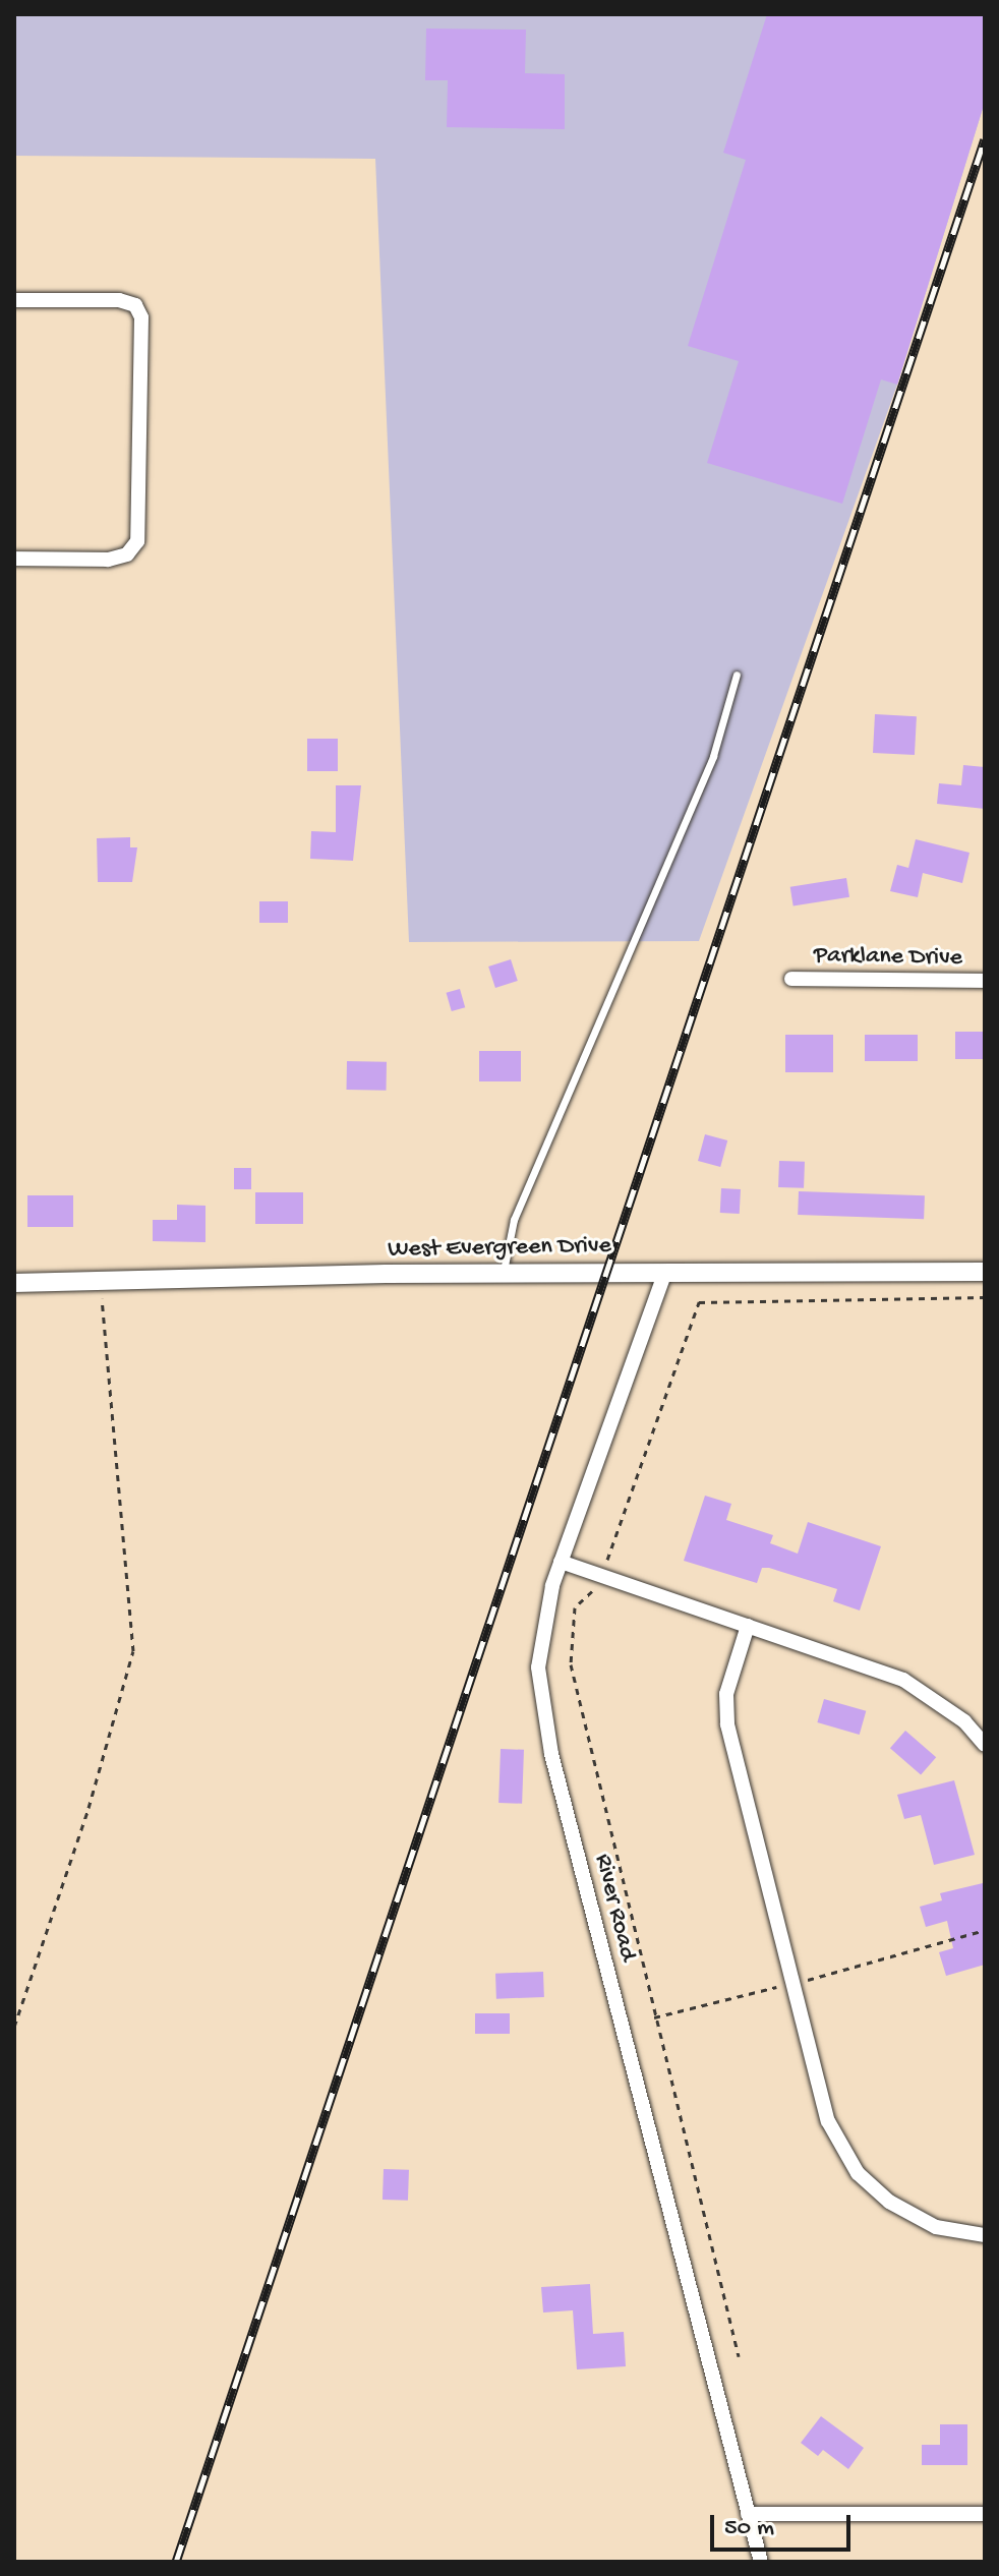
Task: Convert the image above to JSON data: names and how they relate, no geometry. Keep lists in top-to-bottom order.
{
  "streets": {
    "street": ["Parklane Drive", "West Evergreen Drive", "River Road"]
  },
  "crossings": [
    ["West Evergreen Drive", "River Road"]
  ],
  "scale_bar": "50 m"
}
